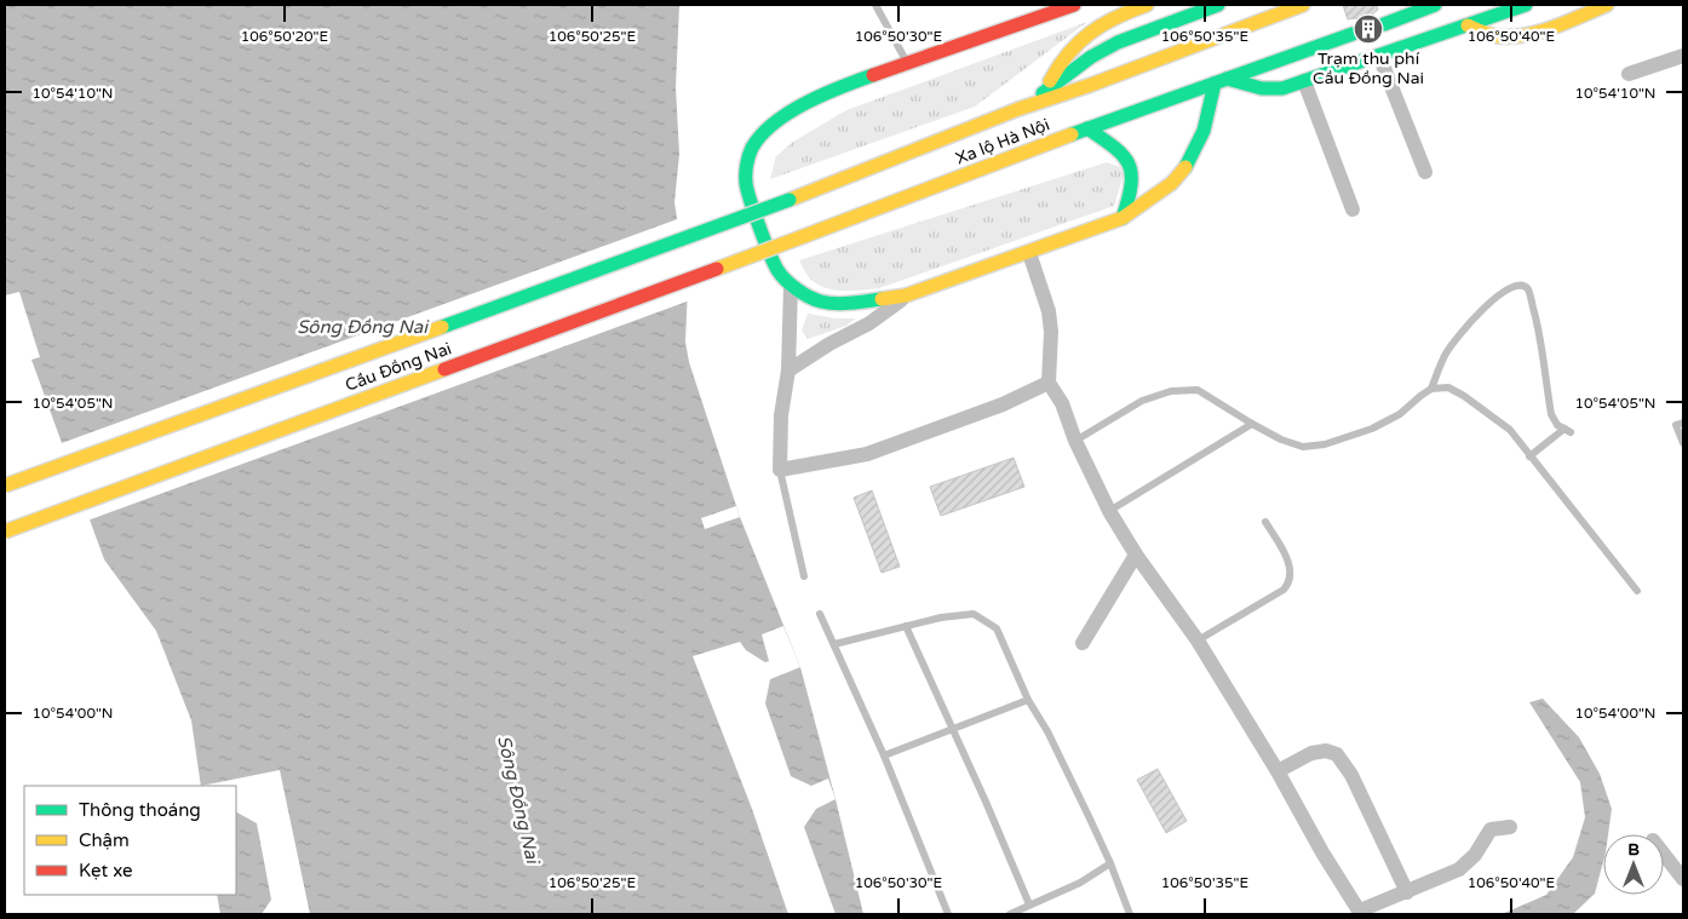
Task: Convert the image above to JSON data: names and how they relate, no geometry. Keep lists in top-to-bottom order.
{
  "streets": {
    "highway": ["Xa lộ Hà Nội", "Cầu Đồng Nai"]
  },
  "crossings": [
    ["Xa lộ Hà Nội", "Cầu Đồng Nai"]
  ],
  "water": ["Sông Đồng Nai"],
  "places": {
    "building": ["Trạm thu phí Cầu Đồng Nai"]
  },
  "legend": ["Thông thoáng", "Chậm", "Kẹt xe"],
  "north": "top",
  "coordinates": [
    "106°50'20\"E",
    "106°50'25\"E",
    "106°50'30\"E",
    "106°50'35\"E",
    "106°50'40\"E",
    "10°54'10\"N",
    "10°54'05\"N",
    "10°54'00\"N"
  ]
}
